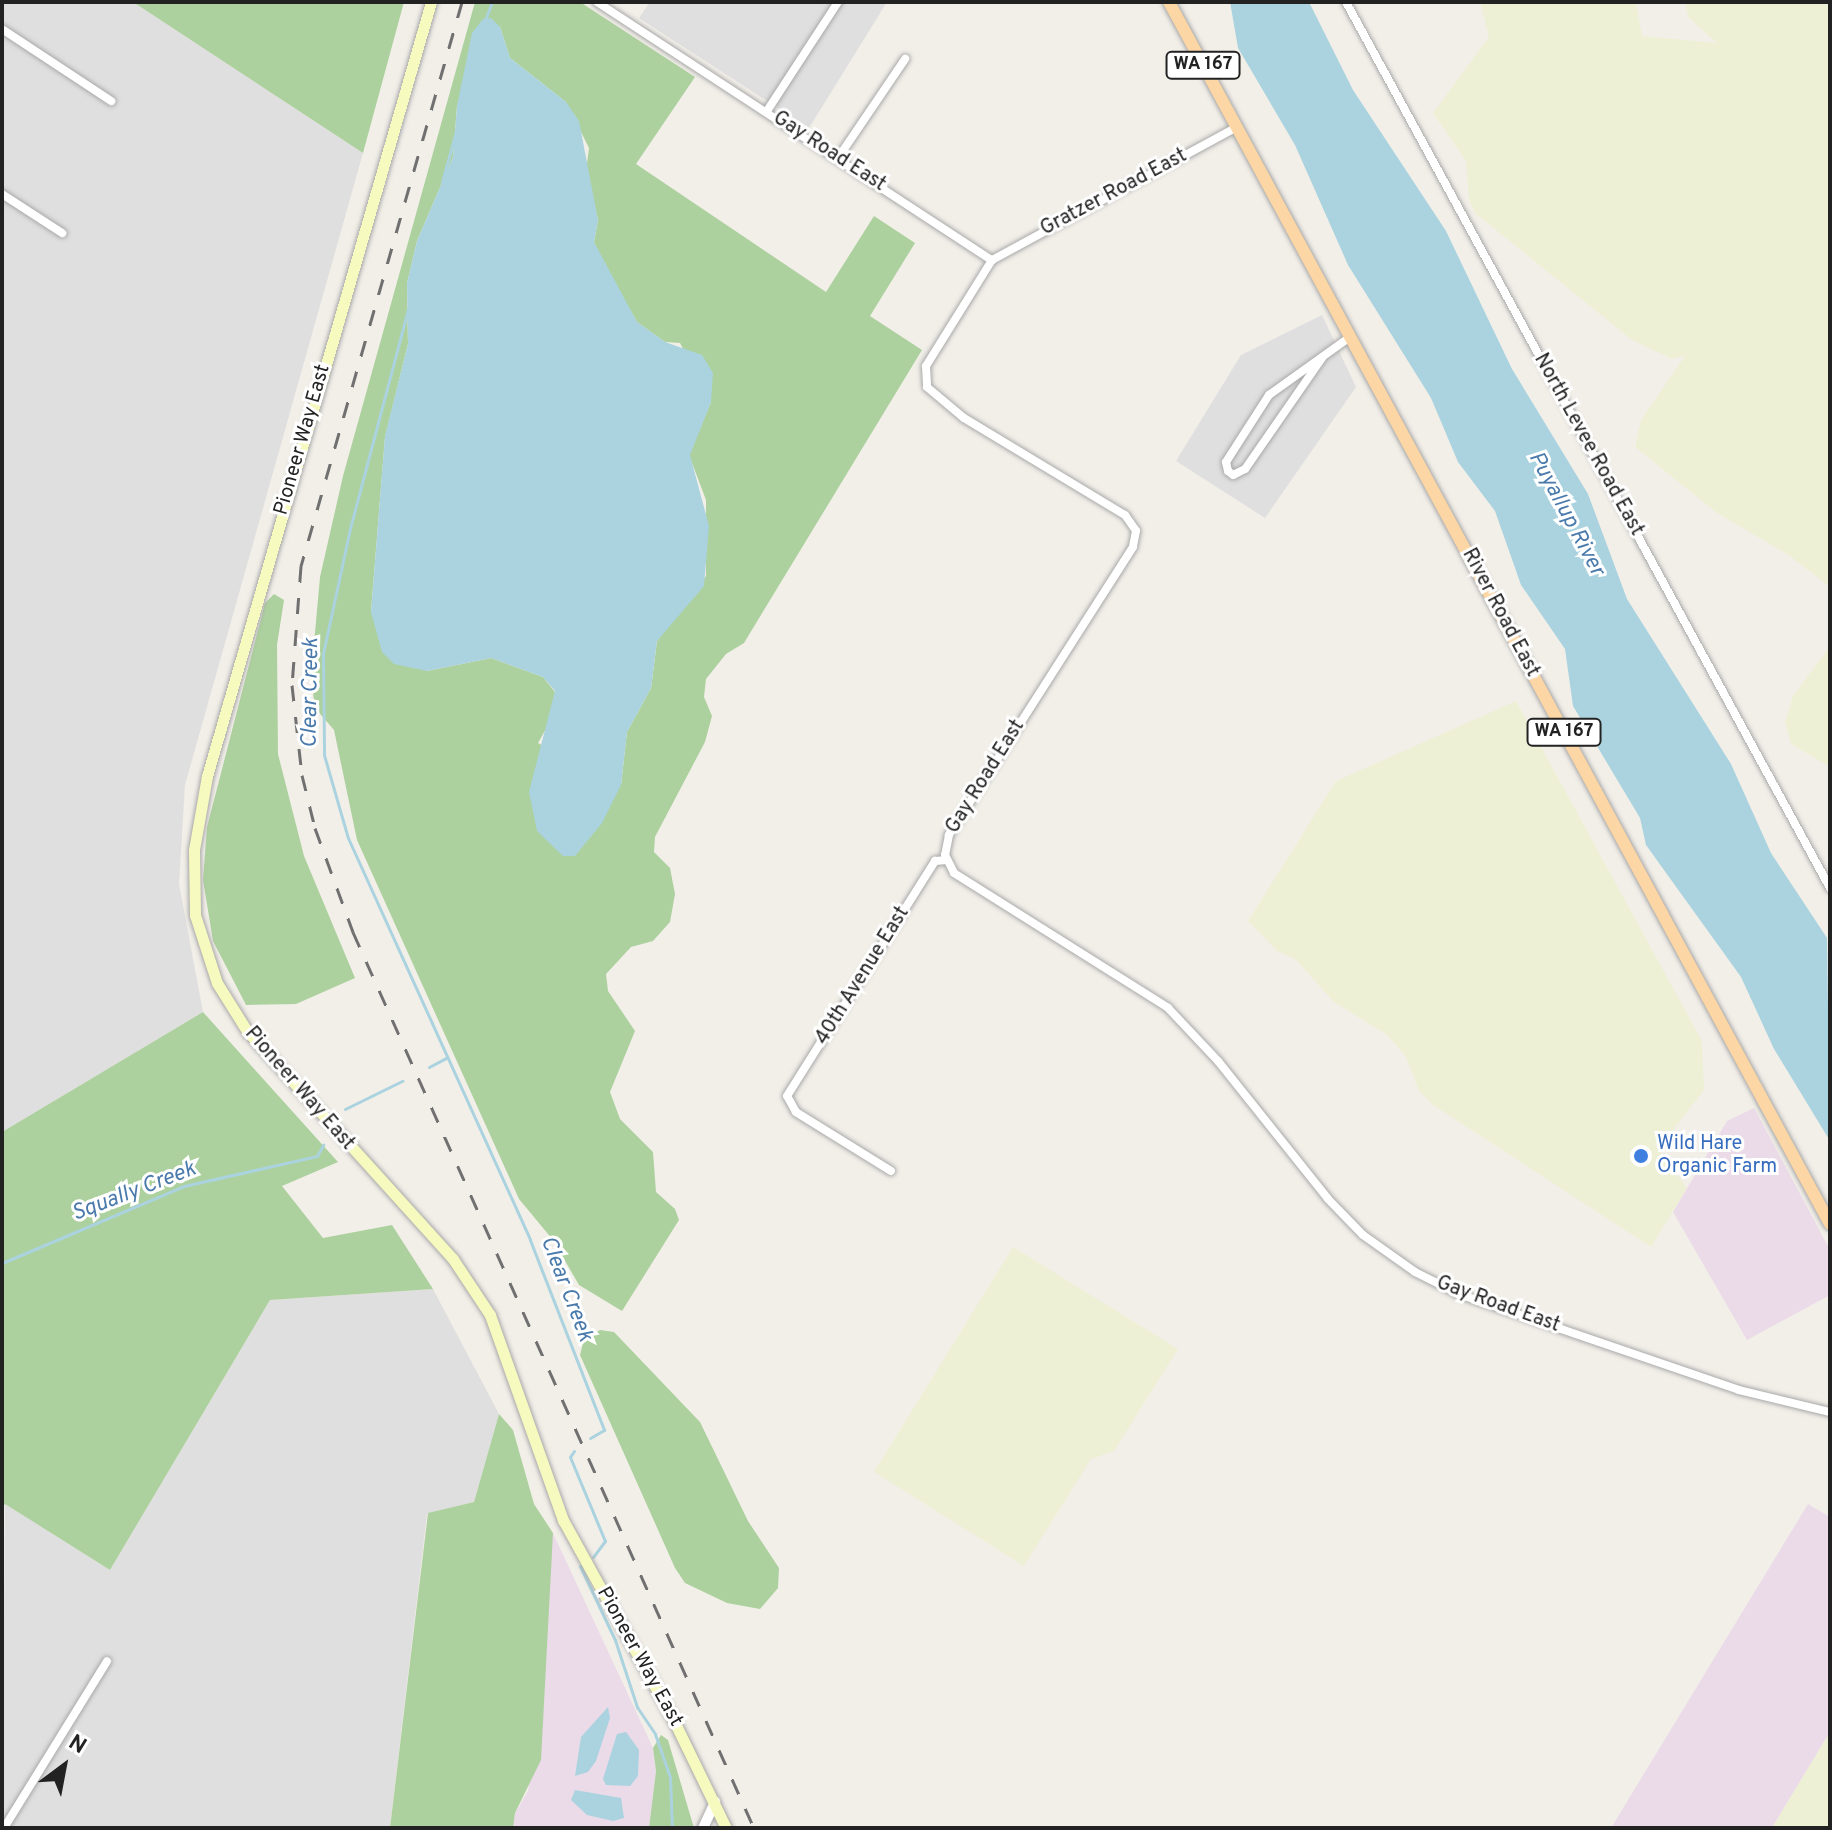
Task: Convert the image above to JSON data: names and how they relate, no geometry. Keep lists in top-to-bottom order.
{
  "streets": {
    "main road": ["WA 167", "Pioneer Way East", "River Road East"],
    "street": [
      "Gay Road East",
      "Gratzer Road East",
      "North Levee Road East",
      "40th Avenue East"
    ]
  },
  "crossings": [
    ["Gay Road East", "Gratzer Road East"],
    ["Gay Road East", "40th Avenue East"],
    ["Gratzer Road East", "River Road East"]
  ],
  "water": ["Puyallup River", "Clear Creek", "Squally Creek"],
  "places": ["Wild Hare Organic Farm"],
  "north": "top right"
}
